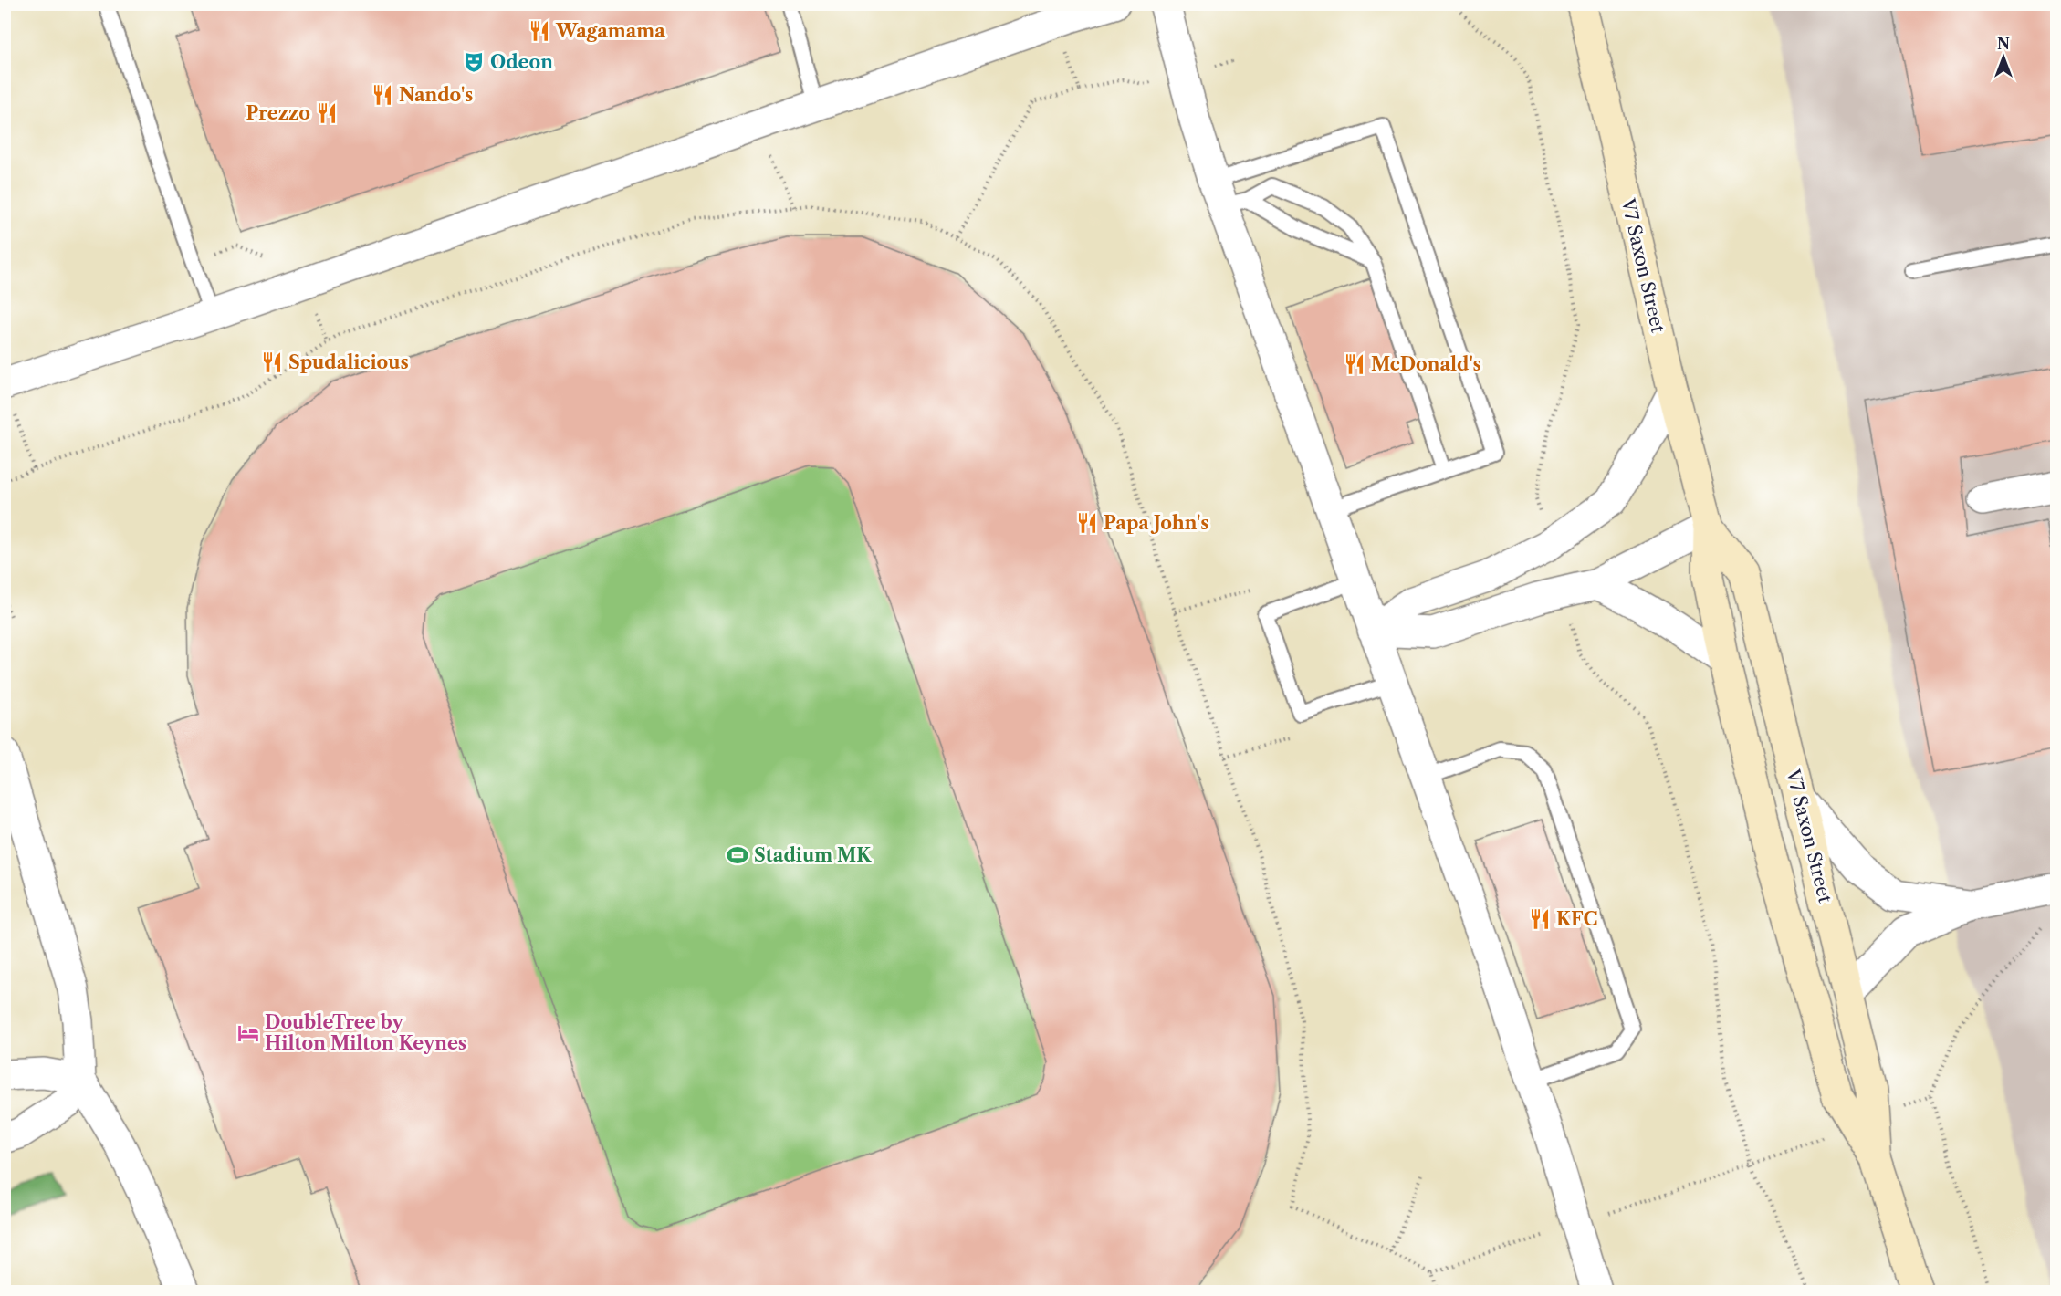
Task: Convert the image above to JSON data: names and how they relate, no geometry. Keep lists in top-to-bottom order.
{
  "streets": {
    "main road": ["V7 Saxon Street"]
  },
  "places": {
    "restaurant": [
      "Wagamama",
      "Nando's",
      "Prezzo",
      "Spudalicious",
      "McDonald's",
      "Papa John's",
      "KFC"
    ],
    "theatre": ["Odeon"],
    "sports": ["Stadium MK"],
    "hotel": ["DoubleTree by Hilton Milton Keynes"]
  },
  "north": "top"
}
